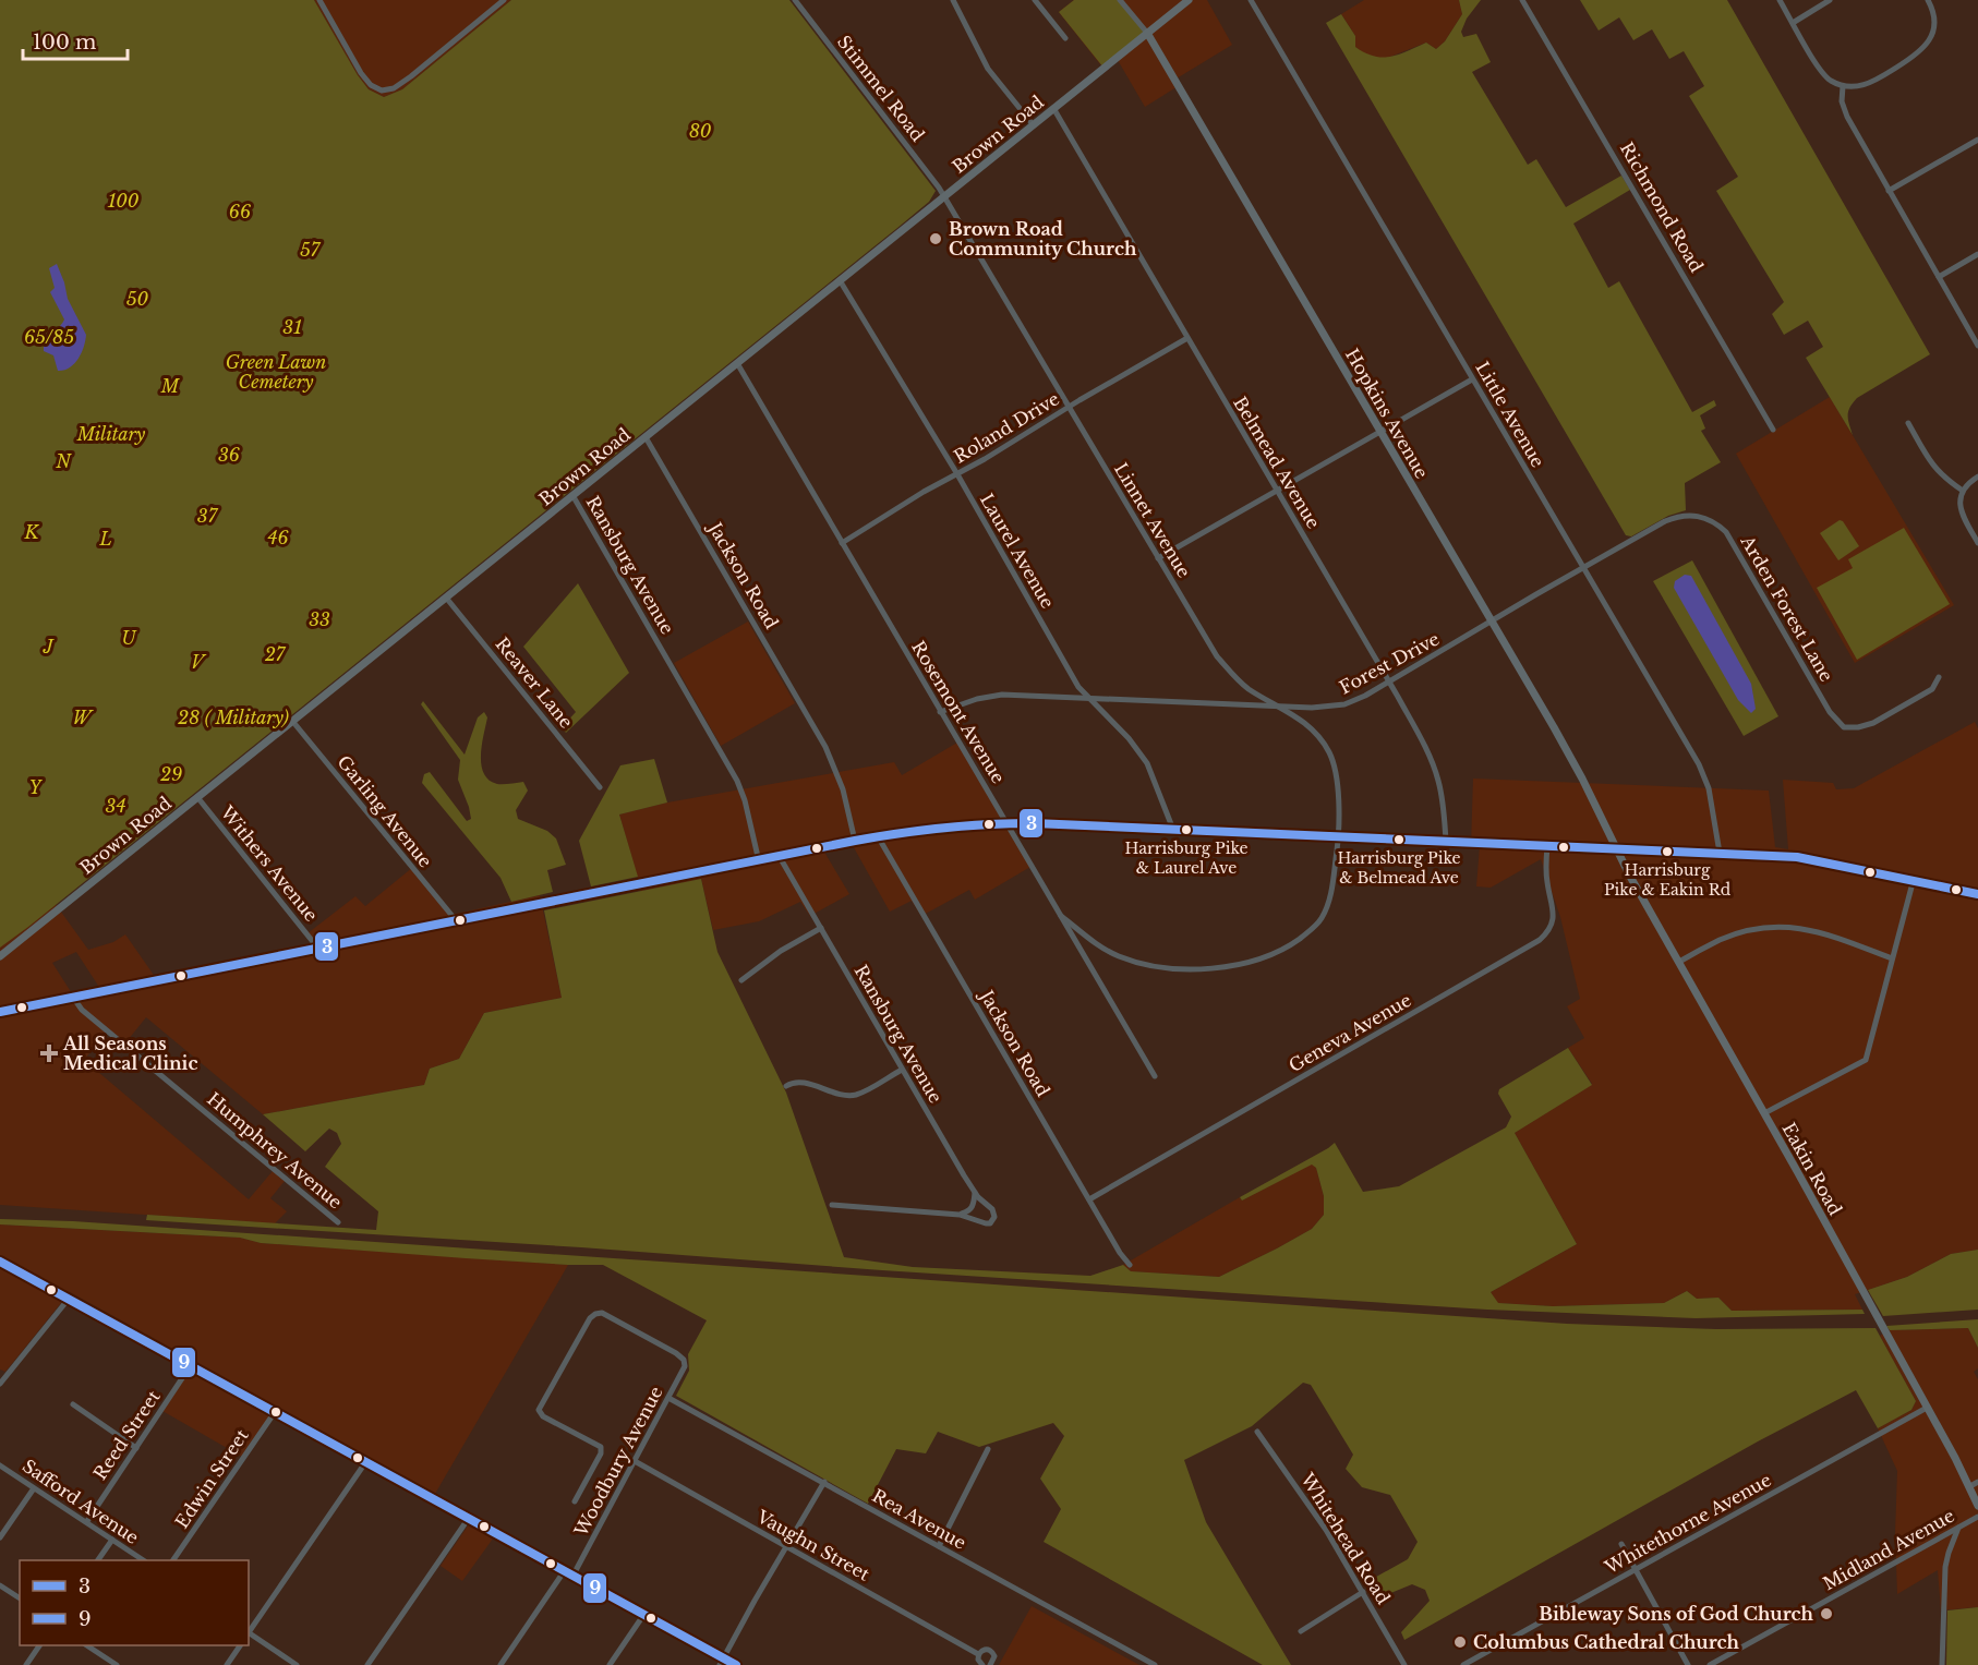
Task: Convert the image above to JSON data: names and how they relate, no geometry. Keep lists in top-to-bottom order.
{
  "streets": {
    "street": [
      "Stimmel Road",
      "Brown Road",
      "Richmond Road",
      "Hopkins Avenue",
      "Little Avenue",
      "Roland Drive",
      "Belmead Avenue",
      "Linnet Avenue",
      "Laurel Avenue",
      "Ransburg Avenue",
      "Jackson Road",
      "Arden Forest Lane",
      "Forest Drive",
      "Reaver Lane",
      "Rosemont Avenue",
      "Garling Avenue",
      "Withers Avenue",
      "Geneva Avenue",
      "Humphrey Avenue",
      "Eakin Road",
      "Reed Street",
      "Woodbury Avenue",
      "Edwin Street",
      "Safford Avenue",
      "Rea Avenue",
      "Whitethorne Avenue",
      "Whitehead Road",
      "Vaughn Street",
      "Midland Avenue"
    ]
  },
  "crossings": [
    ["Stimmel Road", "Brown Road"],
    ["Stimmel Road", "Linnet Avenue"],
    ["Brown Road", "Hopkins Avenue"],
    ["Brown Road", "Belmead Avenue"],
    ["Brown Road", "Linnet Avenue"],
    ["Brown Road", "Laurel Avenue"],
    ["Brown Road", "Ransburg Avenue"],
    ["Brown Road", "Jackson Road"],
    ["Brown Road", "Reaver Lane"],
    ["Brown Road", "Rosemont Avenue"],
    ["Brown Road", "Garling Avenue"],
    ["Brown Road", "Withers Avenue"],
    ["Hopkins Avenue", "Forest Drive"],
    ["Hopkins Avenue", "Eakin Road"],
    ["Little Avenue", "Forest Drive"],
    ["Roland Drive", "Belmead Avenue"],
    ["Roland Drive", "Linnet Avenue"],
    ["Roland Drive", "Laurel Avenue"],
    ["Roland Drive", "Rosemont Avenue"],
    ["Belmead Avenue", "Forest Drive"],
    ["Linnet Avenue", "Forest Drive"],
    ["Linnet Avenue", "Rosemont Avenue"],
    ["Laurel Avenue", "Forest Drive"],
    ["Jackson Road", "Geneva Avenue"],
    ["Arden Forest Lane", "Forest Drive"],
    ["Forest Drive", "Rosemont Avenue"],
    ["Eakin Road", "Whitethorne Avenue"],
    ["Reed Street", "Safford Avenue"],
    ["Woodbury Avenue", "Rea Avenue"],
    ["Woodbury Avenue", "Vaughn Street"]
  ],
  "parks": [
    "80",
    "100",
    "66",
    "57",
    "50",
    "31",
    "65/85",
    "Green Lawn Cemetery",
    "M",
    "Military",
    "36",
    "N",
    "37",
    "K",
    "46",
    "L",
    "33",
    "U",
    "J",
    "27",
    "V",
    "W",
    "28 ( Military)",
    "29",
    "Y",
    "34"
  ],
  "places": {
    "other": [
      "Brown Road Community Church",
      "Harrisburg Pike & Laurel Ave",
      "Harrisburg Pike & Belmead Ave",
      "Harrisburg Pike & Eakin Rd",
      "Bibleway Sons of God Church",
      "Columbus Cathedral Church"
    ],
    "health": ["All Seasons Medical Clinic"]
  },
  "lines": ["transit line 3", "transit line 9"],
  "legend": ["3", "9"],
  "scale_bar": "100 m"
}
